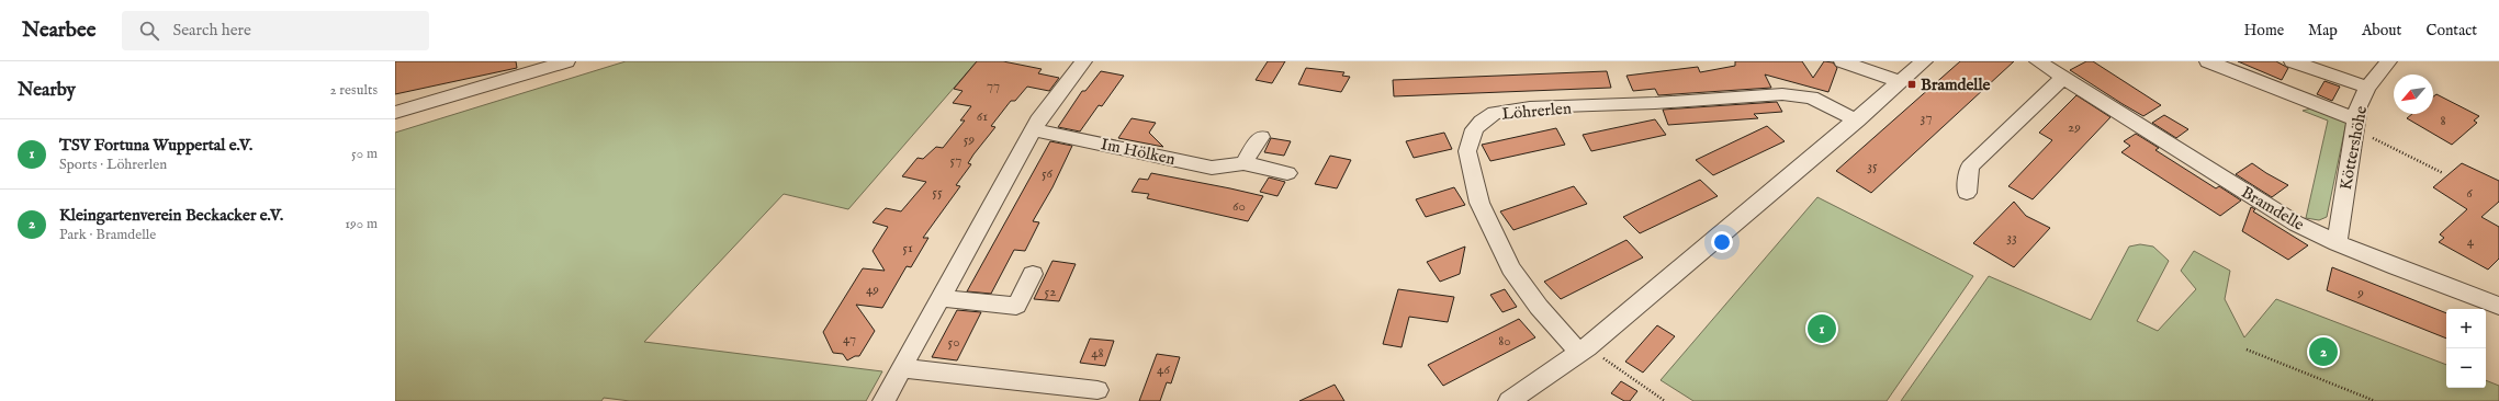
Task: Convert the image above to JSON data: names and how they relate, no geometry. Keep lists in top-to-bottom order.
{
  "streets": {
    "street": [
      "Löhrerlen",
      "Köttershöhe",
      "Im Hölken",
      "Bramdelle"
    ]
  },
  "crossings": [
    ["Köttershöhe", "Bramdelle"]
  ],
  "places": {
    "transit": ["Bramdelle"]
  },
  "house_numbers": [
    "77",
    "61",
    "37",
    "8",
    "29",
    "59",
    "57",
    "35",
    "56",
    "55",
    "6",
    "60",
    "33",
    "4",
    "51",
    "49",
    "52",
    "9",
    "47",
    "80",
    "50",
    "48",
    "46"
  ],
  "north": "bottom left",
  "page": {
    "header": "Nearbee",
    "search": "Search here",
    "nav": [
      "Home",
      "Map",
      "About",
      "Contact"
    ],
    "heading": ["Nearby", "2 results"],
    "list": [
      {
        "mark": "1",
        "name": "TSV Fortuna Wuppertal e.V.",
        "note": "Sports · Löhrerlen",
        "value": "50 m"
      },
      {
        "mark": "2",
        "name": "Kleingartenverein Beckacker e.V.",
        "note": "Park · Bramdelle",
        "value": "190 m"
      }
    ],
    "map_buttons": ["+", "−"],
    "pins": ["1", "2"]
  }
}
